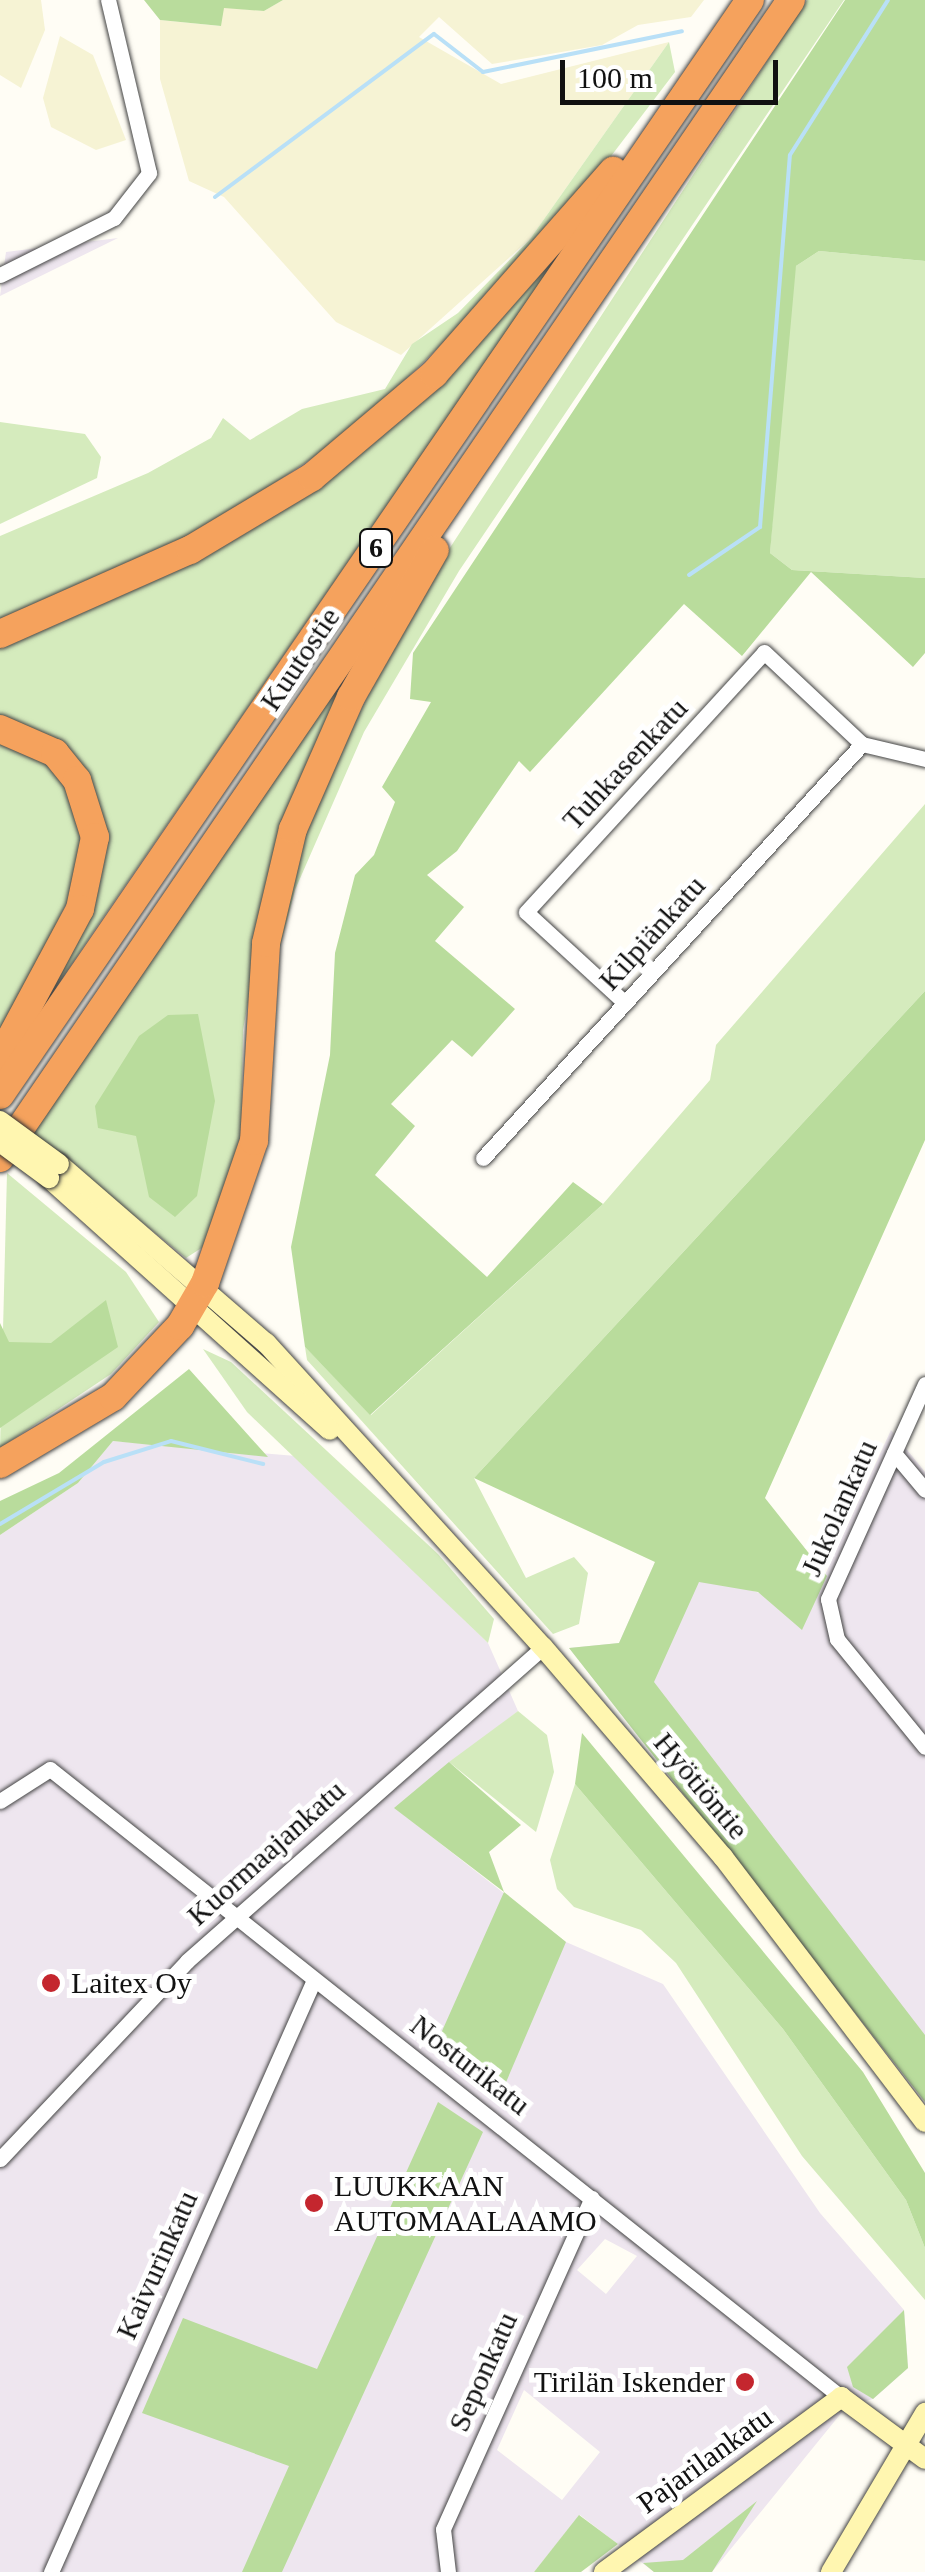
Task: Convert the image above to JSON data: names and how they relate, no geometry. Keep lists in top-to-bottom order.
{
  "streets": {
    "highway": ["6", "Kuutostie"],
    "main road": ["Hyötiöntie", "Nosturikatu", "Pajarilankatu"],
    "street": [
      "Tuhkasenkatu",
      "Kilpiänkatu",
      "Jukolankatu",
      "Kuormaajankatu",
      "Kaivurinkatu",
      "Seponkatu"
    ]
  },
  "crossings": [
    ["Tuhkasenkatu", "Kilpiänkatu"],
    ["Hyötiöntie", "Kuormaajankatu"],
    ["Kuormaajankatu", "Nosturikatu"],
    ["Nosturikatu", "Kaivurinkatu"],
    ["Nosturikatu", "Seponkatu"],
    ["Nosturikatu", "Pajarilankatu"]
  ],
  "places": ["Laitex Oy", "LUUKKAAN AUTOMAALAAMO", "Tirilän Iskender"],
  "scale_bar": "100 m"
}
